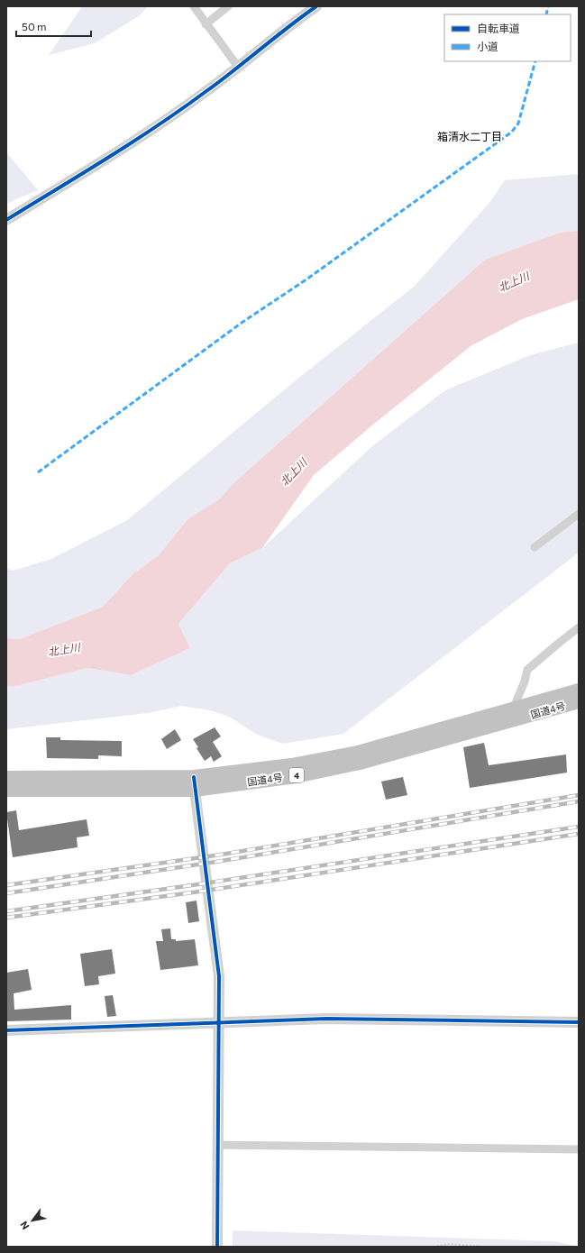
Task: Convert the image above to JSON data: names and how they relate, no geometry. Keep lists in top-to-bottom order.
{
  "streets": {
    "highway": ["国道4号", "4"]
  },
  "districts": ["箱清水二丁目"],
  "water": ["北上川"],
  "legend": ["自転車道", "小道"],
  "scale_bar": "50 m",
  "north": "bottom left"
}
